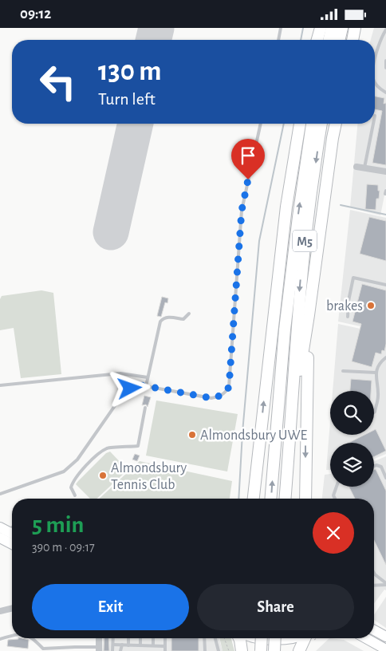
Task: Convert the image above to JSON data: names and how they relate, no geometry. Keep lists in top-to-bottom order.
{
  "streets": {
    "highway": ["M5"]
  },
  "places": ["brakes", "Almondsbury UWE", "Almondsbury Tennis Club"],
  "page": {
    "status": "09:12",
    "turn": ["130 m", "Turn left"],
    "heading": ["5 min", "390 m · 09:17"],
    "buttons": ["Exit", "Share"]
  }
}
